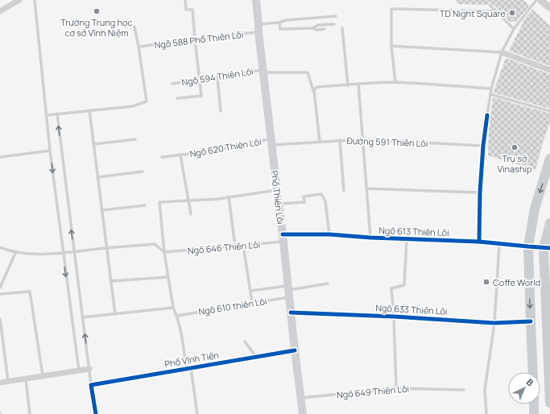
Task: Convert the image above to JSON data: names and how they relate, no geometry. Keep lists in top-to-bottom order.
{
  "streets": {
    "main road": ["Phố Thiên Lôi"],
    "street": ["Ngõ 613 Thiên Lôi", "Ngõ 633 Thiên Lôi", "Phố Vĩnh Tiến"],
    "lane": [
      "Ngõ 588 Phố Thiên Lôi",
      "Ngõ 594 Thiên Lôi",
      "Đường 591 Thiên Lôi",
      "Ngõ 620 Thiên Lôi",
      "Ngõ 646 Thiên Lôi",
      "Ngõ 610 thiên Lôi",
      "Ngõ 649 Thiên Lôi"
    ]
  },
  "crossings": [
    ["Ngõ 588 Phố Thiên Lôi", "Phố Thiên Lôi"],
    ["Ngõ 594 Thiên Lôi", "Phố Thiên Lôi"],
    ["Đường 591 Thiên Lôi", "Ngõ 620 Thiên Lôi"],
    ["Đường 591 Thiên Lôi", "Phố Thiên Lôi"],
    ["Ngõ 620 Thiên Lôi", "Phố Thiên Lôi"],
    ["Phố Thiên Lôi", "Ngõ 613 Thiên Lôi"],
    ["Phố Thiên Lôi", "Ngõ 646 Thiên Lôi"],
    ["Phố Thiên Lôi", "Ngõ 610 thiên Lôi"],
    ["Phố Thiên Lôi", "Ngõ 633 Thiên Lôi"],
    ["Phố Thiên Lôi", "Phố Vĩnh Tiến"],
    ["Phố Thiên Lôi", "Ngõ 649 Thiên Lôi"],
    ["Ngõ 613 Thiên Lôi", "Ngõ 646 Thiên Lôi"]
  ],
  "places": [
    "Trường Trung học cơ sở Vĩnh Niệm",
    "TD Night Square",
    "Trụ sở Vinaship",
    "Coffe World"
  ],
  "north": "top right"
}
